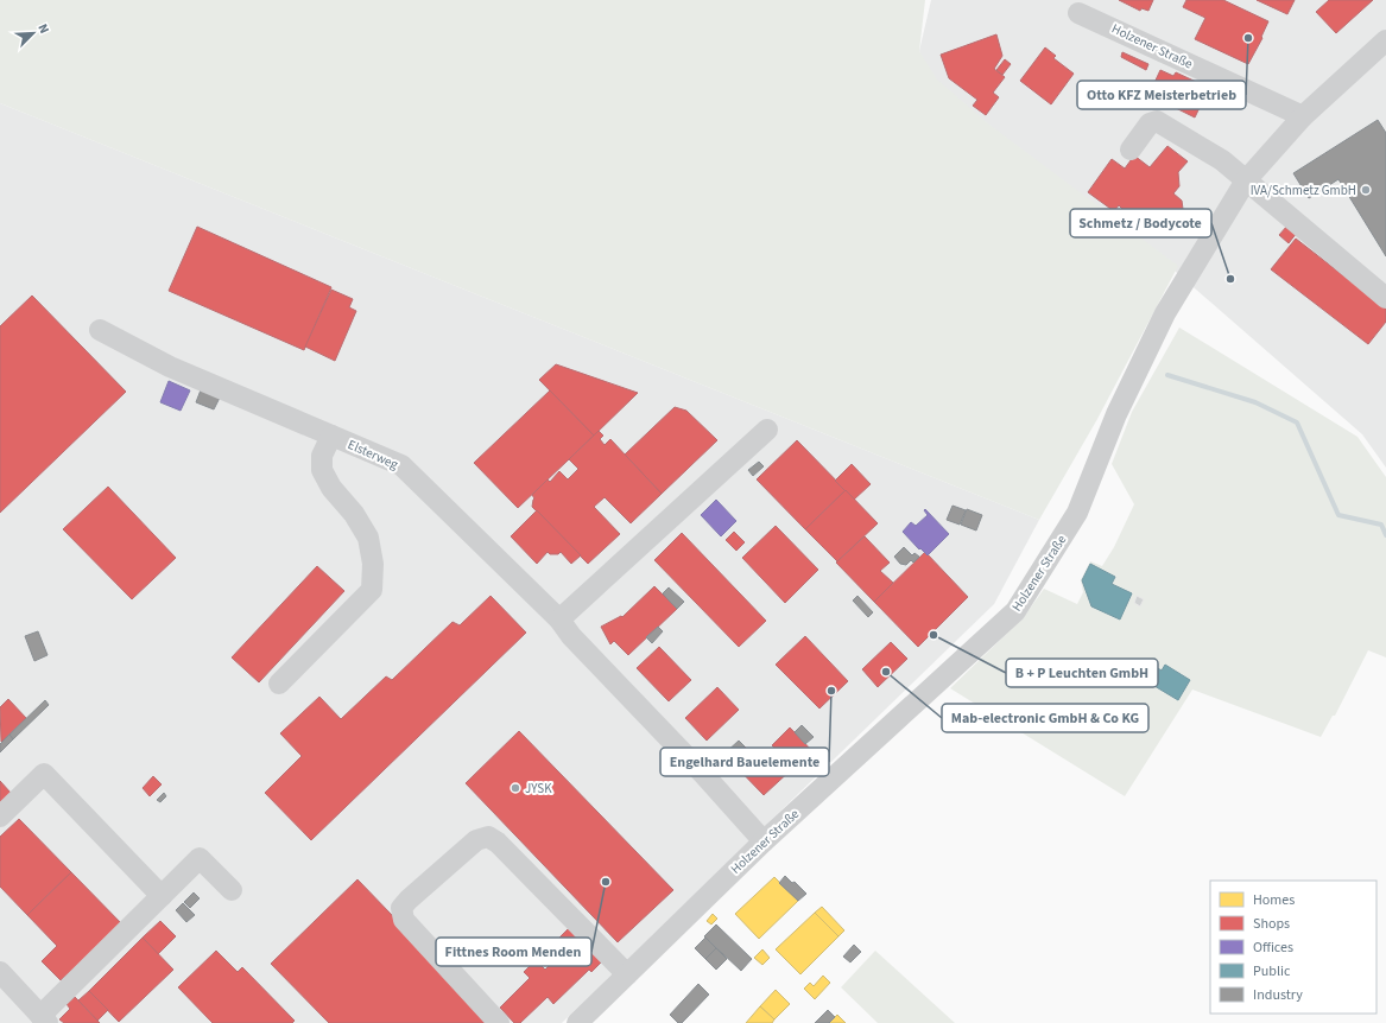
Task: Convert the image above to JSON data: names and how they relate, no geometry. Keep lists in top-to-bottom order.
{
  "streets": {
    "street": ["Holzener Straße", "Elsterweg"]
  },
  "crossings": [
    ["Holzener Straße", "Elsterweg"]
  ],
  "places": [
    "Otto KFZ Meisterbetrieb",
    "IVA/Schmetz GmbH",
    "Schmetz / Bodycote",
    "B + P Leuchten GmbH",
    "Mab-electronic GmbH & Co KG",
    "Engelhard Bauelemente",
    "JYSK",
    "Fittnes Room Menden"
  ],
  "legend": [
    "Homes",
    "Shops",
    "Offices",
    "Public",
    "Industry"
  ],
  "north": "top right"
}
